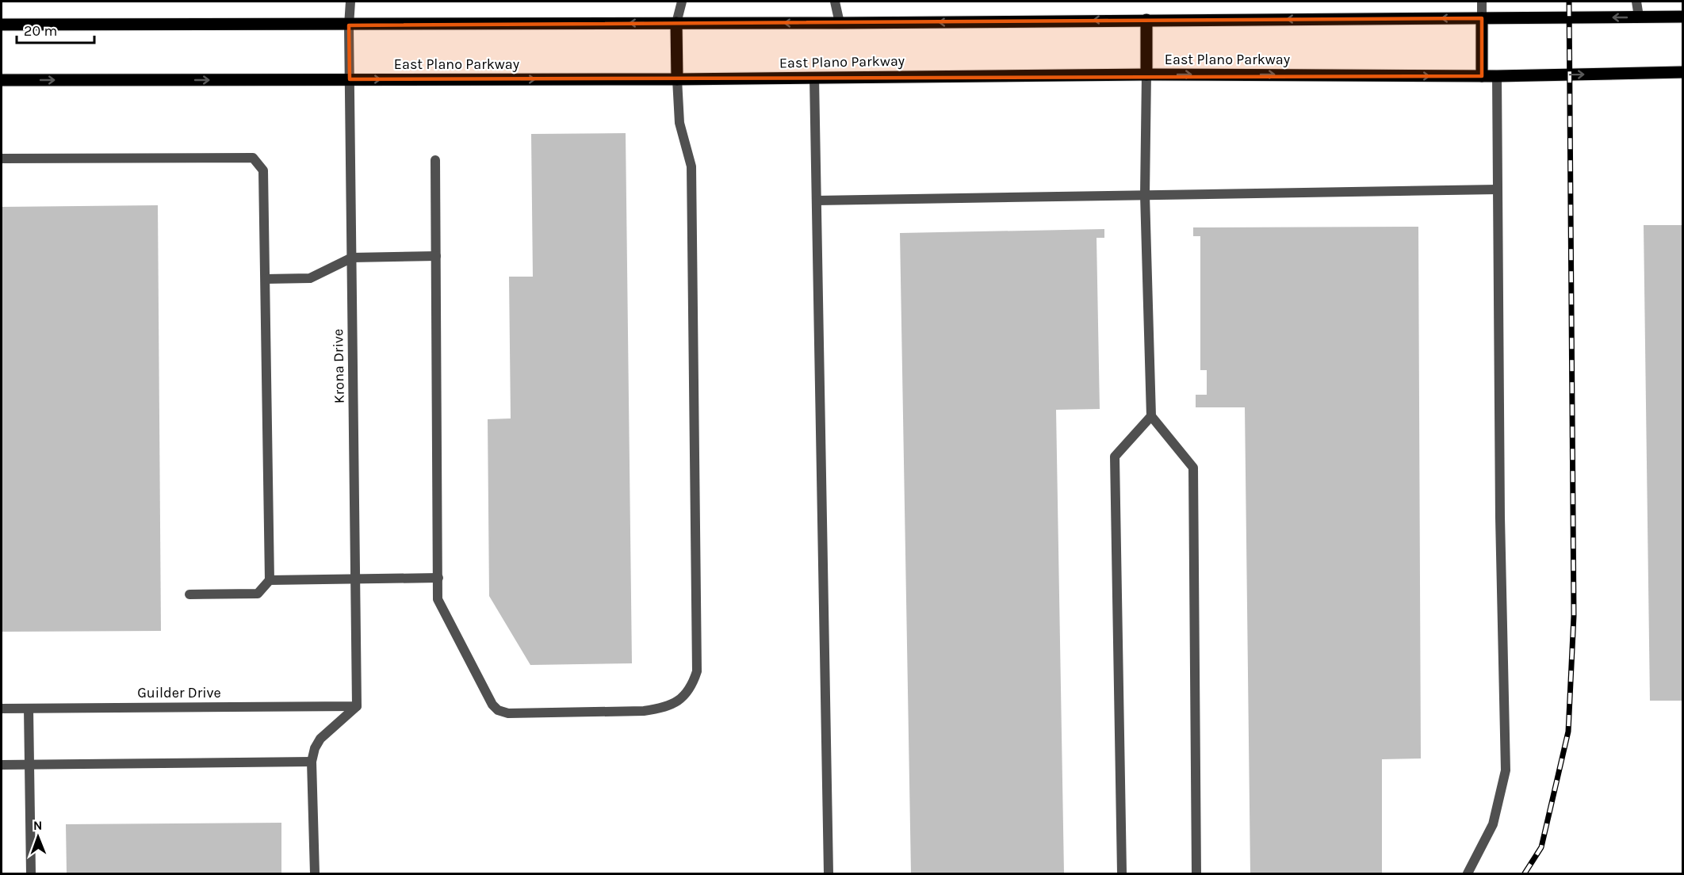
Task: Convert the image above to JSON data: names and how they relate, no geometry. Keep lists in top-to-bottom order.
{
  "streets": {
    "main road": ["East Plano Parkway"],
    "street": ["Krona Drive", "Guilder Drive"]
  },
  "crossings": [
    ["East Plano Parkway", "Krona Drive"],
    ["Krona Drive", "Guilder Drive"]
  ],
  "scale_bar": "20 m",
  "north": "top"
}
